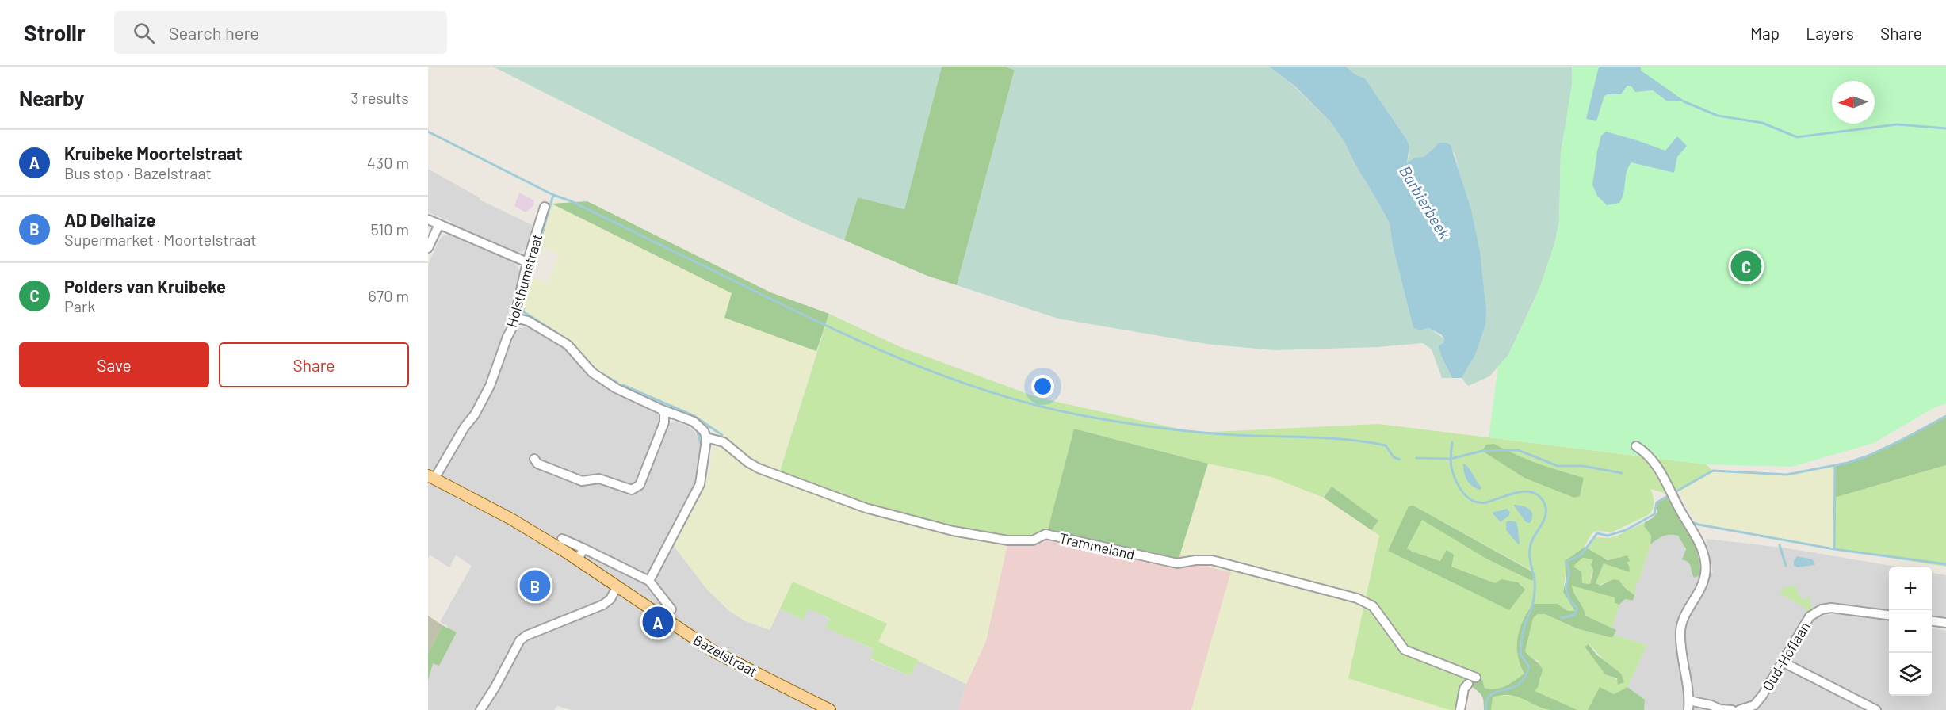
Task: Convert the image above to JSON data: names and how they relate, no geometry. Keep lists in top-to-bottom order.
{
  "streets": {
    "main road": ["Bazelstraat"],
    "street": ["Holsthumstraat", "Trammeland", "Oud-Hoflaan"]
  },
  "crossings": [
    ["Holsthumstraat", "Bazelstraat"]
  ],
  "water": ["Barbierbeek"],
  "north": "left",
  "page": {
    "header": "Strollr",
    "search": "Search here",
    "nav": ["Map", "Layers", "Share"],
    "heading": ["Nearby", "3 results"],
    "list": [
      {
        "mark": "A",
        "name": "Kruibeke Moortelstraat",
        "note": "Bus stop · Bazelstraat",
        "value": "430 m"
      },
      {
        "mark": "B",
        "name": "AD Delhaize",
        "note": "Supermarket · Moortelstraat",
        "value": "510 m"
      },
      {
        "mark": "C",
        "name": "Polders van Kruibeke",
        "note": "Park",
        "value": "670 m"
      }
    ],
    "pins": ["C", "B", "A"],
    "buttons": ["Save", "Share"],
    "map_buttons": ["+", "−"]
  }
}
